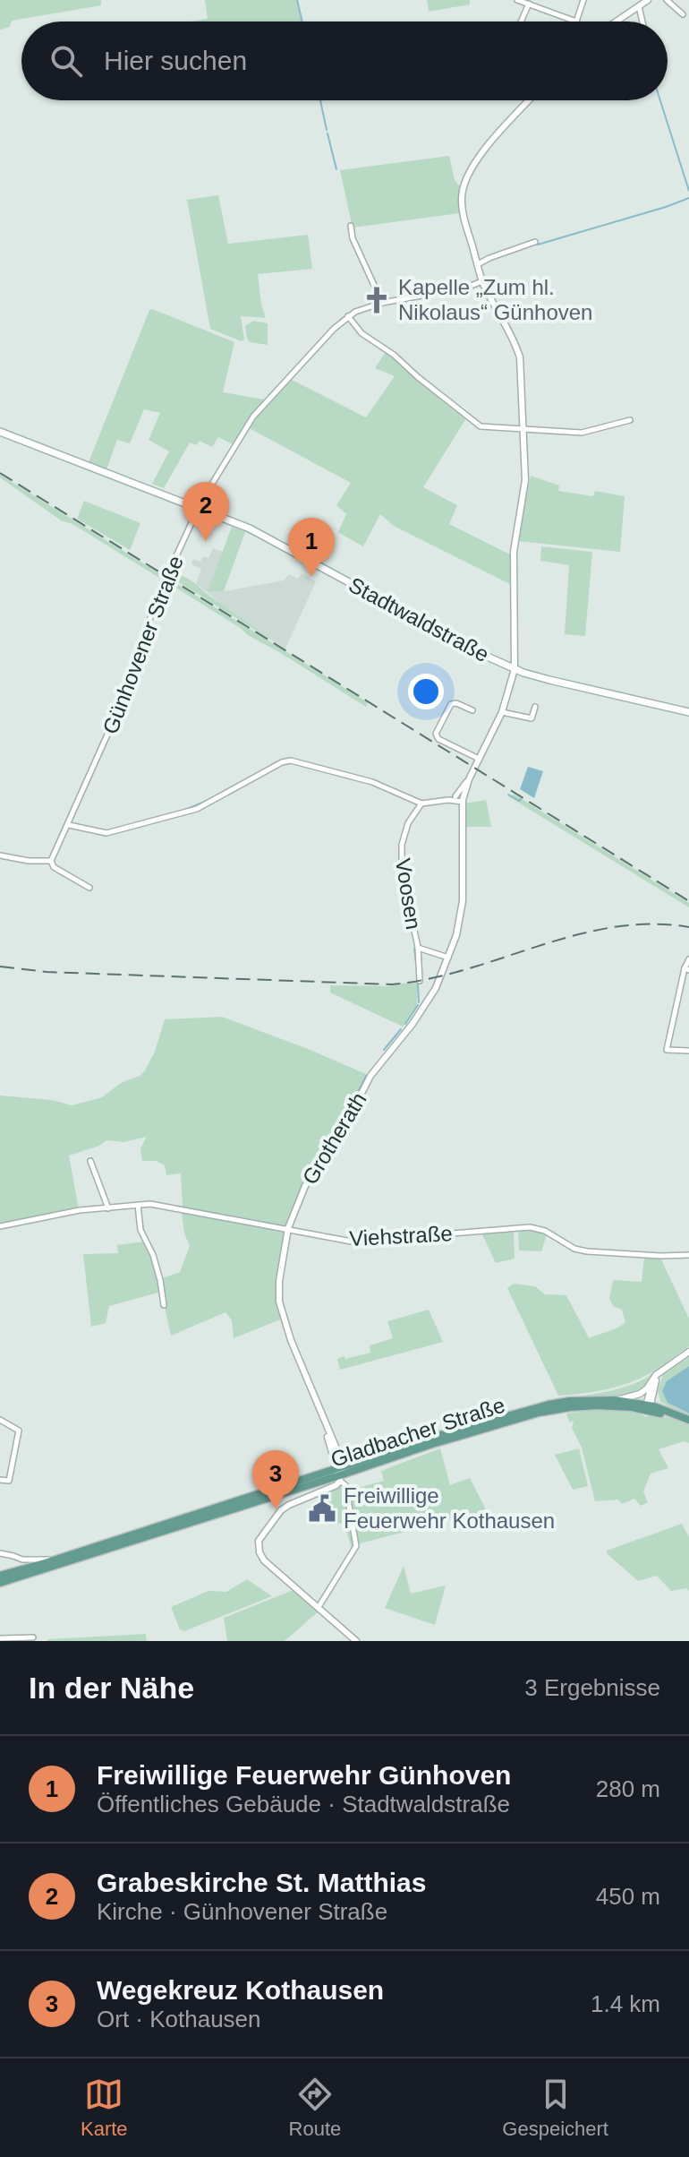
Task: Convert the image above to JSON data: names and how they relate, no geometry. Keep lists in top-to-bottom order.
{
  "streets": {
    "main road": ["Stadtwaldstraße", "Gladbacher Straße"],
    "street": [
      "Günhovener Straße",
      "Voosen",
      "Grotherath",
      "Viehstraße"
    ]
  },
  "crossings": [
    ["Stadtwaldstraße", "Günhovener Straße"],
    ["Voosen", "Grotherath"],
    ["Grotherath", "Viehstraße"],
    ["Grotherath", "Gladbacher Straße"]
  ],
  "places": {
    "church": ["Kapelle „Zum hl. Nikolaus“ Günhoven"],
    "public building": ["Freiwillige Feuerwehr Kothausen"]
  },
  "page": {
    "search": "Hier suchen",
    "pins": ["2", "1", "3"],
    "heading": ["In der Nähe", "3 Ergebnisse"],
    "list": [
      {
        "mark": "1",
        "name": "Freiwillige Feuerwehr Günhoven",
        "note": "Öffentliches Gebäude · Stadtwaldstraße",
        "value": "280 m"
      },
      {
        "mark": "2",
        "name": "Grabeskirche St. Matthias",
        "note": "Kirche · Günhovener Straße",
        "value": "450 m"
      },
      {
        "mark": "3",
        "name": "Wegekreuz Kothausen",
        "note": "Ort · Kothausen",
        "value": "1.4 km"
      }
    ],
    "nav": ["Karte", "Route", "Gespeichert"]
  }
}
